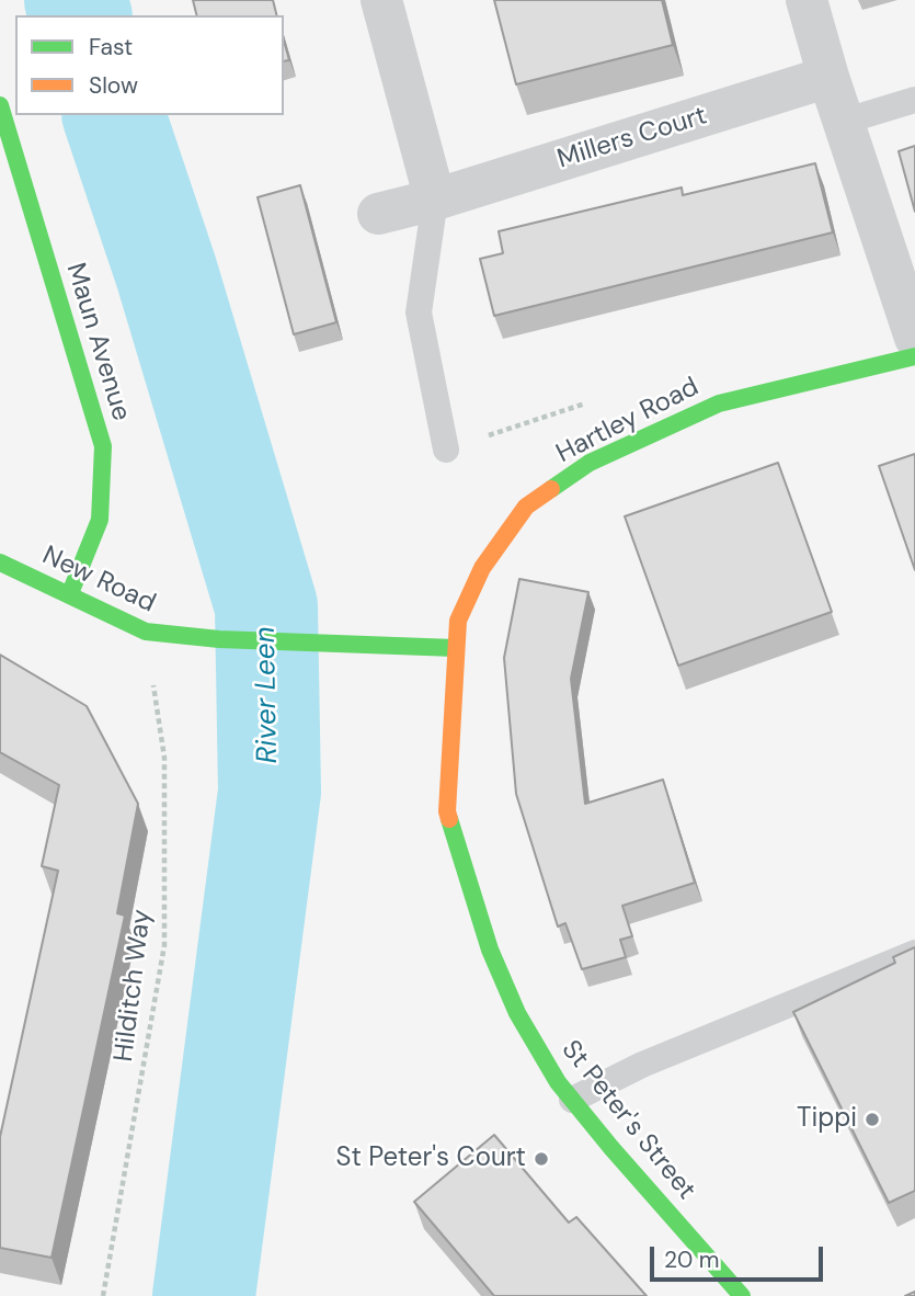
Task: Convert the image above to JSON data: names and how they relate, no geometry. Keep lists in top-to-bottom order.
{
  "streets": {
    "street": [
      "Millers Court",
      "Maun Avenue",
      "Hartley Road",
      "New Road",
      "St Peter's Street"
    ],
    "path": ["Hilditch Way"]
  },
  "crossings": [
    ["Maun Avenue", "New Road"],
    ["Hartley Road", "New Road"],
    ["Hartley Road", "St Peter's Street"],
    ["New Road", "Hilditch Way"],
    ["New Road", "St Peter's Street"]
  ],
  "water": ["River Leen"],
  "places": ["Tippi", "St Peter's Court"],
  "legend": ["Fast", "Slow"],
  "scale_bar": "20 m"
}
